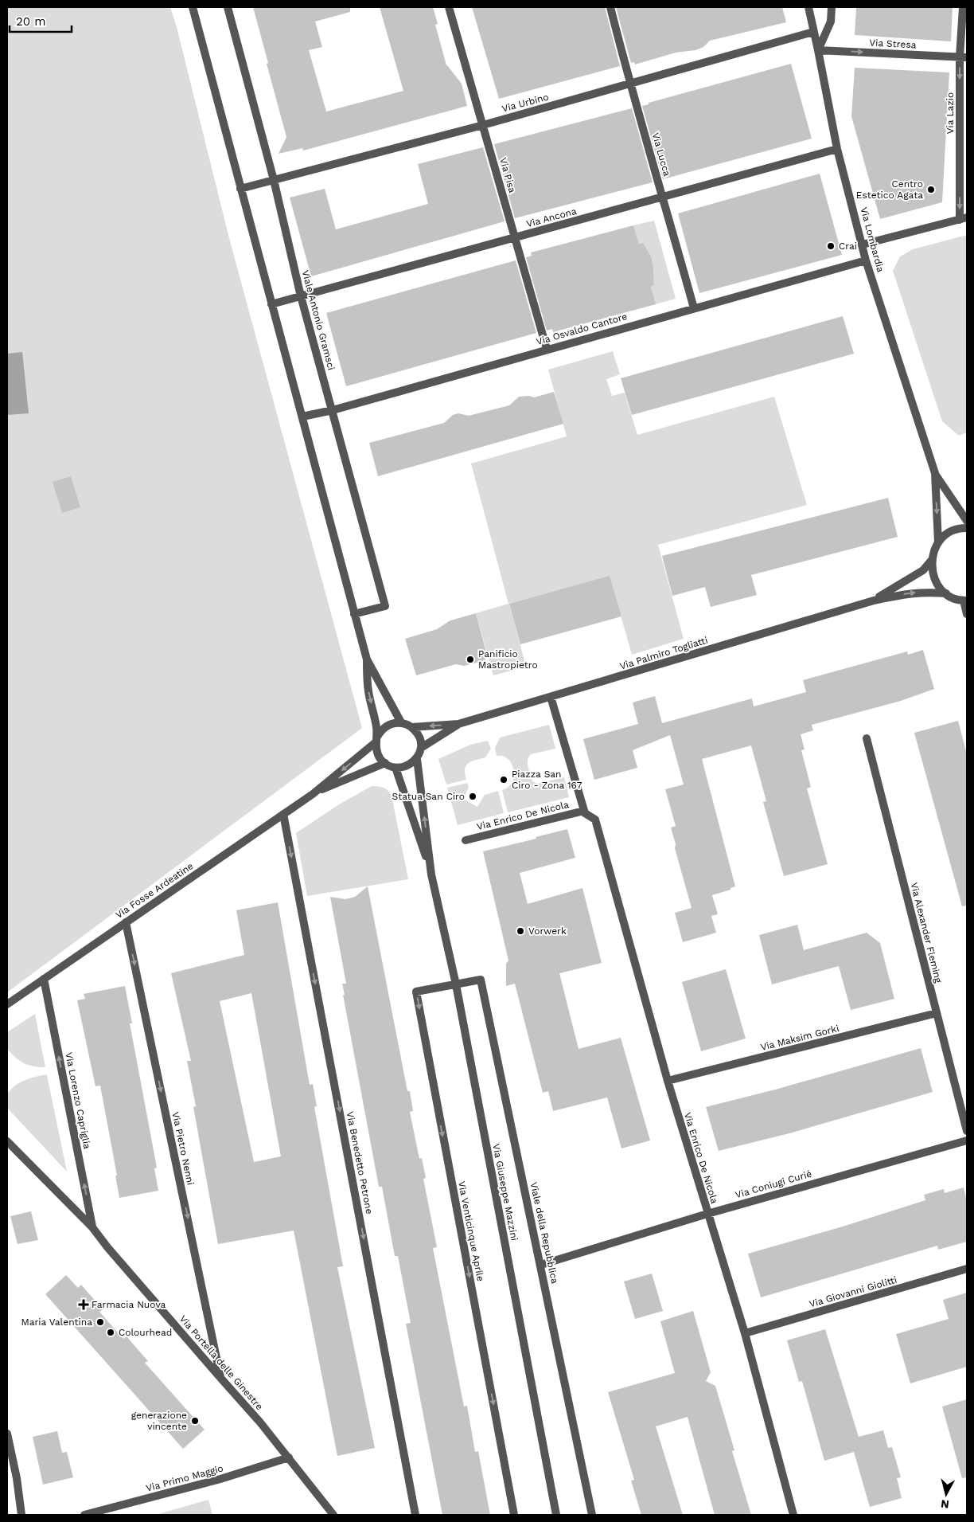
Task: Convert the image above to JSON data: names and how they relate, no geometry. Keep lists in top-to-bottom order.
{
  "streets": {
    "street": [
      "Via Stresa",
      "Via Urbino",
      "Via Lazio",
      "Via Lucca",
      "Via Pisa",
      "Via Ancona",
      "Via Lombardia",
      "Viale Antonio Gramsci",
      "Via Osvaldo Cantore",
      "Via Palmiro Togliatti",
      "Via Enrico De Nicola",
      "Via Fosse Ardeatine",
      "Via Alexander Fleming",
      "Via Maksim Gorki",
      "Via Lorenzo Capriglia",
      "Via Pietro Nenni",
      "Via Benedetto Petrone",
      "Via Coniugi Curié",
      "Via Giuseppe Mazzini",
      "Via Venticinque Aprile",
      "Viale della Repubblica",
      "Via Giovanni Giolitti",
      "Via Portella delle Ginestre",
      "Via Primo Maggio"
    ]
  },
  "crossings": [
    ["Via Stresa", "Via Lazio"],
    ["Via Stresa", "Via Lombardia"],
    ["Via Urbino", "Via Lucca"],
    ["Via Urbino", "Via Pisa"],
    ["Via Urbino", "Via Lombardia"],
    ["Via Urbino", "Viale Antonio Gramsci"],
    ["Via Lucca", "Via Ancona"],
    ["Via Lucca", "Via Osvaldo Cantore"],
    ["Via Pisa", "Via Ancona"],
    ["Via Pisa", "Via Osvaldo Cantore"],
    ["Via Ancona", "Via Lombardia"],
    ["Via Ancona", "Viale Antonio Gramsci"],
    ["Via Lombardia", "Via Osvaldo Cantore"],
    ["Viale Antonio Gramsci", "Via Osvaldo Cantore"],
    ["Via Palmiro Togliatti", "Via Enrico De Nicola"],
    ["Via Palmiro Togliatti", "Via Giuseppe Mazzini"],
    ["Via Enrico De Nicola", "Via Maksim Gorki"],
    ["Via Enrico De Nicola", "Via Coniugi Curié"],
    ["Via Enrico De Nicola", "Via Giovanni Giolitti"],
    ["Via Fosse Ardeatine", "Via Lorenzo Capriglia"],
    ["Via Fosse Ardeatine", "Via Pietro Nenni"],
    ["Via Fosse Ardeatine", "Via Benedetto Petrone"],
    ["Via Alexander Fleming", "Via Maksim Gorki"],
    ["Via Lorenzo Capriglia", "Via Portella delle Ginestre"],
    ["Via Pietro Nenni", "Via Portella delle Ginestre"],
    ["Via Coniugi Curié", "Viale della Repubblica"],
    ["Via Giuseppe Mazzini", "Via Venticinque Aprile"],
    ["Via Giuseppe Mazzini", "Viale della Repubblica"],
    ["Via Venticinque Aprile", "Viale della Repubblica"],
    ["Via Portella delle Ginestre", "Via Primo Maggio"]
  ],
  "one_way": [
    "Via Stresa",
    "Via Lazio",
    "Via Lorenzo Capriglia",
    "Via Pietro Nenni",
    "Via Benedetto Petrone",
    "Via Venticinque Aprile"
  ],
  "places": {
    "other": [
      "Centro Estetico Agata",
      "Crai",
      "Panificio Mastropietro",
      "Piazza San Ciro - Zona 167",
      "Statua San Ciro",
      "Vorwerk",
      "Maria Valentina",
      "Colourhead",
      "generazione vincente"
    ],
    "health": ["Farmacia Nuova"]
  },
  "scale_bar": "20 m",
  "north": "bottom"
}
